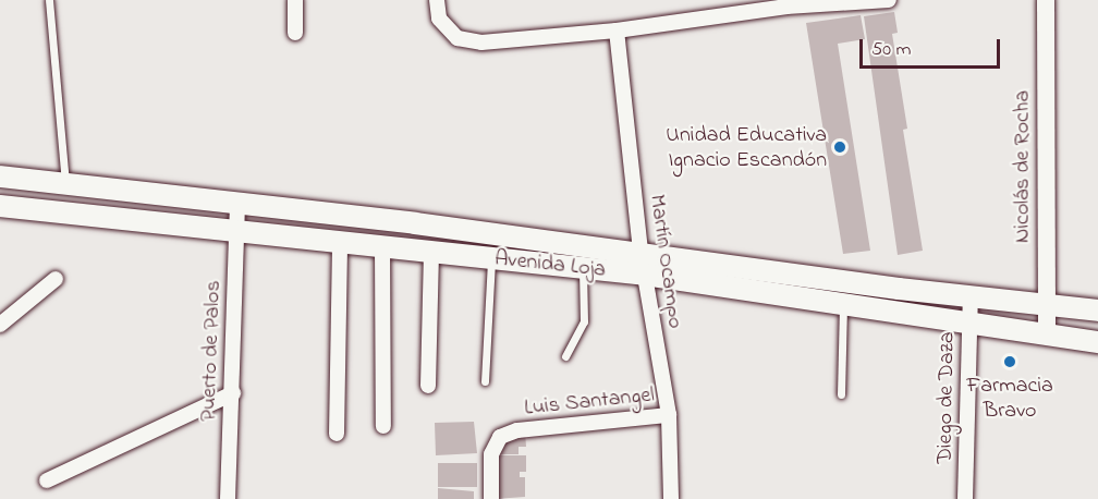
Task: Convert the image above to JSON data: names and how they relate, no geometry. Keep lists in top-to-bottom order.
{
  "streets": {
    "main road": ["Avenida Loja"],
    "street": [
      "Nicolás de Rocha",
      "Martín Ocampo",
      "Puerto de Palos",
      "Diego de Daza",
      "Luis Santangel"
    ]
  },
  "crossings": [
    ["Nicolás de Rocha", "Avenida Loja"],
    ["Martín Ocampo", "Avenida Loja"],
    ["Martín Ocampo", "Luis Santangel"],
    ["Avenida Loja", "Puerto de Palos"],
    ["Avenida Loja", "Diego de Daza"]
  ],
  "places": ["Unidad Educativa Ignacio Escandón", "Farmacia Bravo"],
  "scale_bar": "50 m"
}
